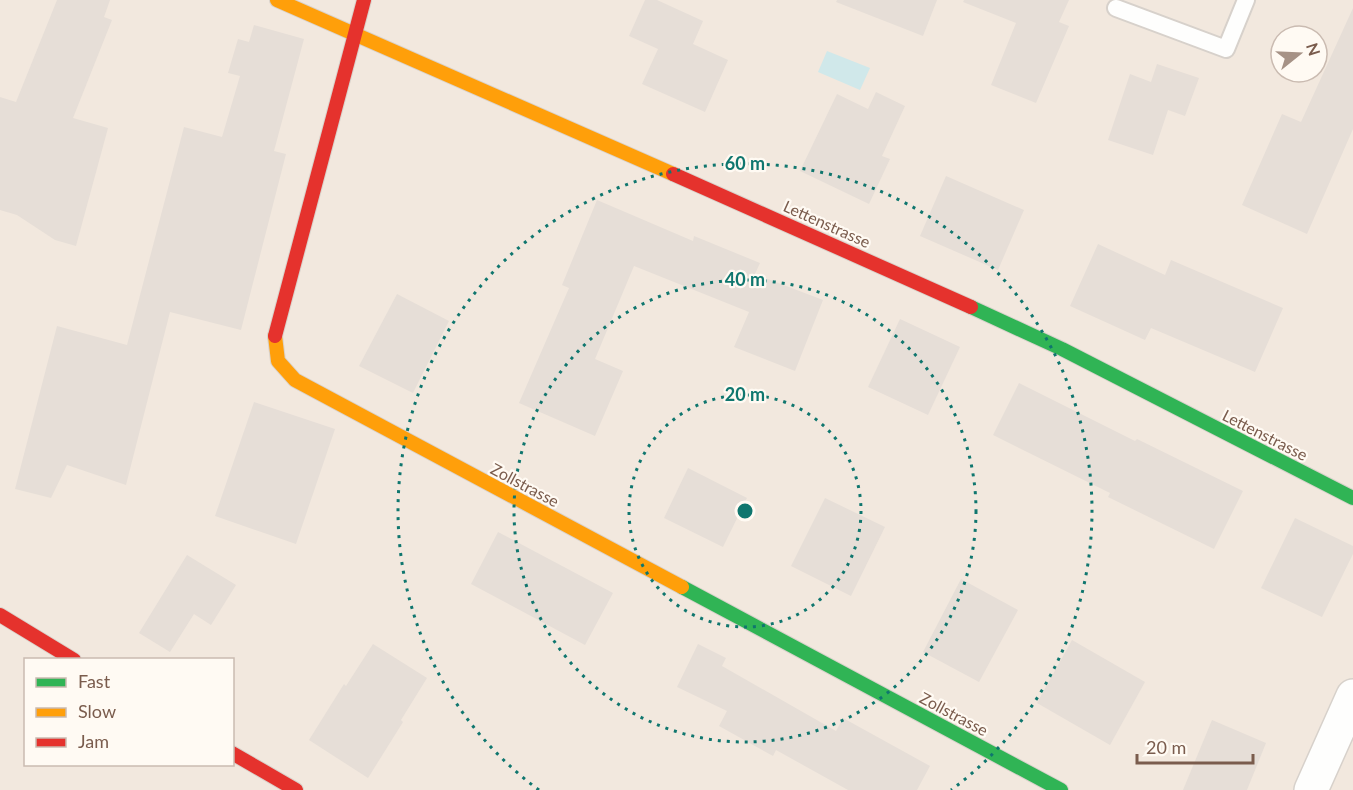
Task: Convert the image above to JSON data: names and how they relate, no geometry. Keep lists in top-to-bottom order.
{
  "streets": {
    "street": ["Lettenstrasse", "Zollstrasse"]
  },
  "crossings": [
    ["Lettenstrasse", "Zollstrasse"]
  ],
  "legend": ["Fast", "Slow", "Jam"],
  "scale_bar": "20 m",
  "north": "right",
  "rings": ["60 m", "40 m", "20 m"]
}
